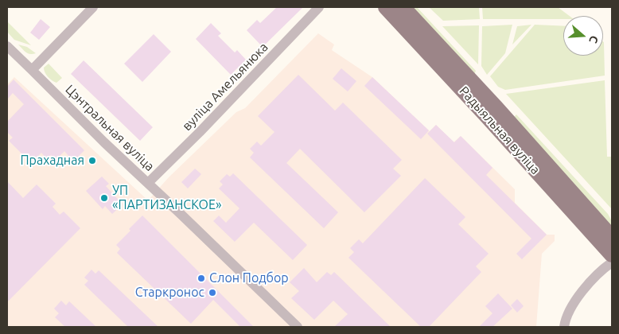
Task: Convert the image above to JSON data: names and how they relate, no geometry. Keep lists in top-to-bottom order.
{
  "streets": {
    "main road": ["Радыяльная вуліца"],
    "street": ["вуліца Амельянюка", "Цэнтральная вуліца"]
  },
  "crossings": [
    ["вуліца Амельянюка", "Цэнтральная вуліца"]
  ],
  "places": [
    "Прахадная",
    "УП «ПАРТИЗАНСКОЕ»",
    "Слон Подбор",
    "Старкронос"
  ],
  "north": "right"
}
